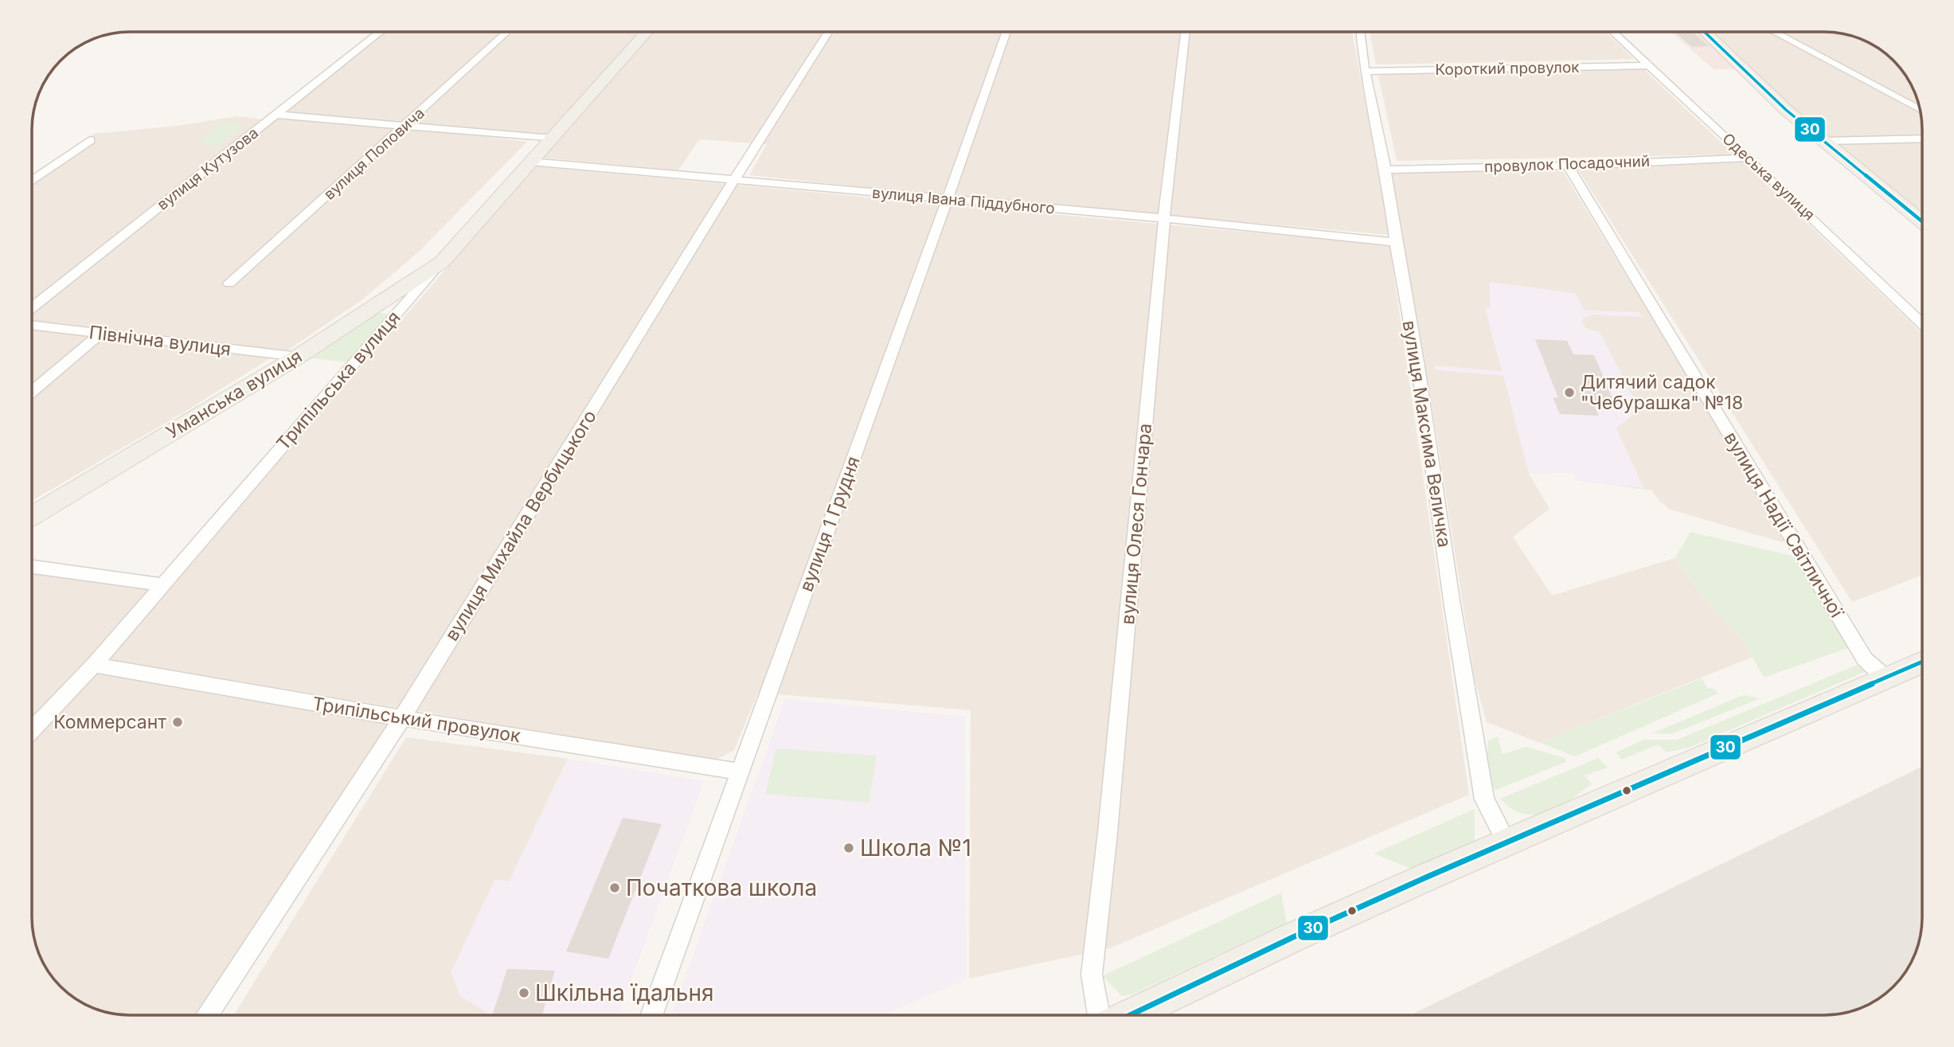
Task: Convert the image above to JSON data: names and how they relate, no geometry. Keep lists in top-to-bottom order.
{
  "streets": {
    "main road": ["Трипільська вулиця", "Уманська вулиця"],
    "street": [
      "Короткий провулок",
      "вулиця Поповича",
      "провулок Посадочний",
      "вулиця Кутузова",
      "Одеська вулиця",
      "вулиця Івана Піддубного",
      "Північна вулиця",
      "вулиця Максима Величка",
      "вулиця 1 Грудня",
      "вулиця Олеся Гончара",
      "вулиця Надії Світличної",
      "вулиця Михайла Вербицького",
      "Трипільський провулок"
    ]
  },
  "crossings": [
    ["Короткий провулок", "Одеська вулиця"],
    ["Короткий провулок", "вулиця Максима Величка"],
    ["провулок Посадочний", "Одеська вулиця"],
    ["провулок Посадочний", "вулиця Максима Величка"],
    ["провулок Посадочний", "вулиця Надії Світличної"],
    ["вулиця Івана Піддубного", "Трипільська вулиця"],
    ["вулиця Івана Піддубного", "вулиця Максима Величка"],
    ["вулиця Івана Піддубного", "вулиця 1 Грудня"],
    ["вулиця Івана Піддубного", "вулиця Олеся Гончара"],
    ["вулиця Івана Піддубного", "вулиця Михайла Вербицького"],
    ["Північна вулиця", "Уманська вулиця"],
    ["Трипільська вулиця", "Уманська вулиця"],
    ["Трипільська вулиця", "Трипільський провулок"],
    ["вулиця 1 Грудня", "Трипільський провулок"],
    ["вулиця Михайла Вербицького", "Трипільський провулок"]
  ],
  "places": [
    "Дитячий садок \"Чебурашка\" №18",
    "Коммерсант",
    "Школа №1",
    "Початкова школа",
    "Шкільна їдальня"
  ],
  "lines": ["transit line 30"]
}
